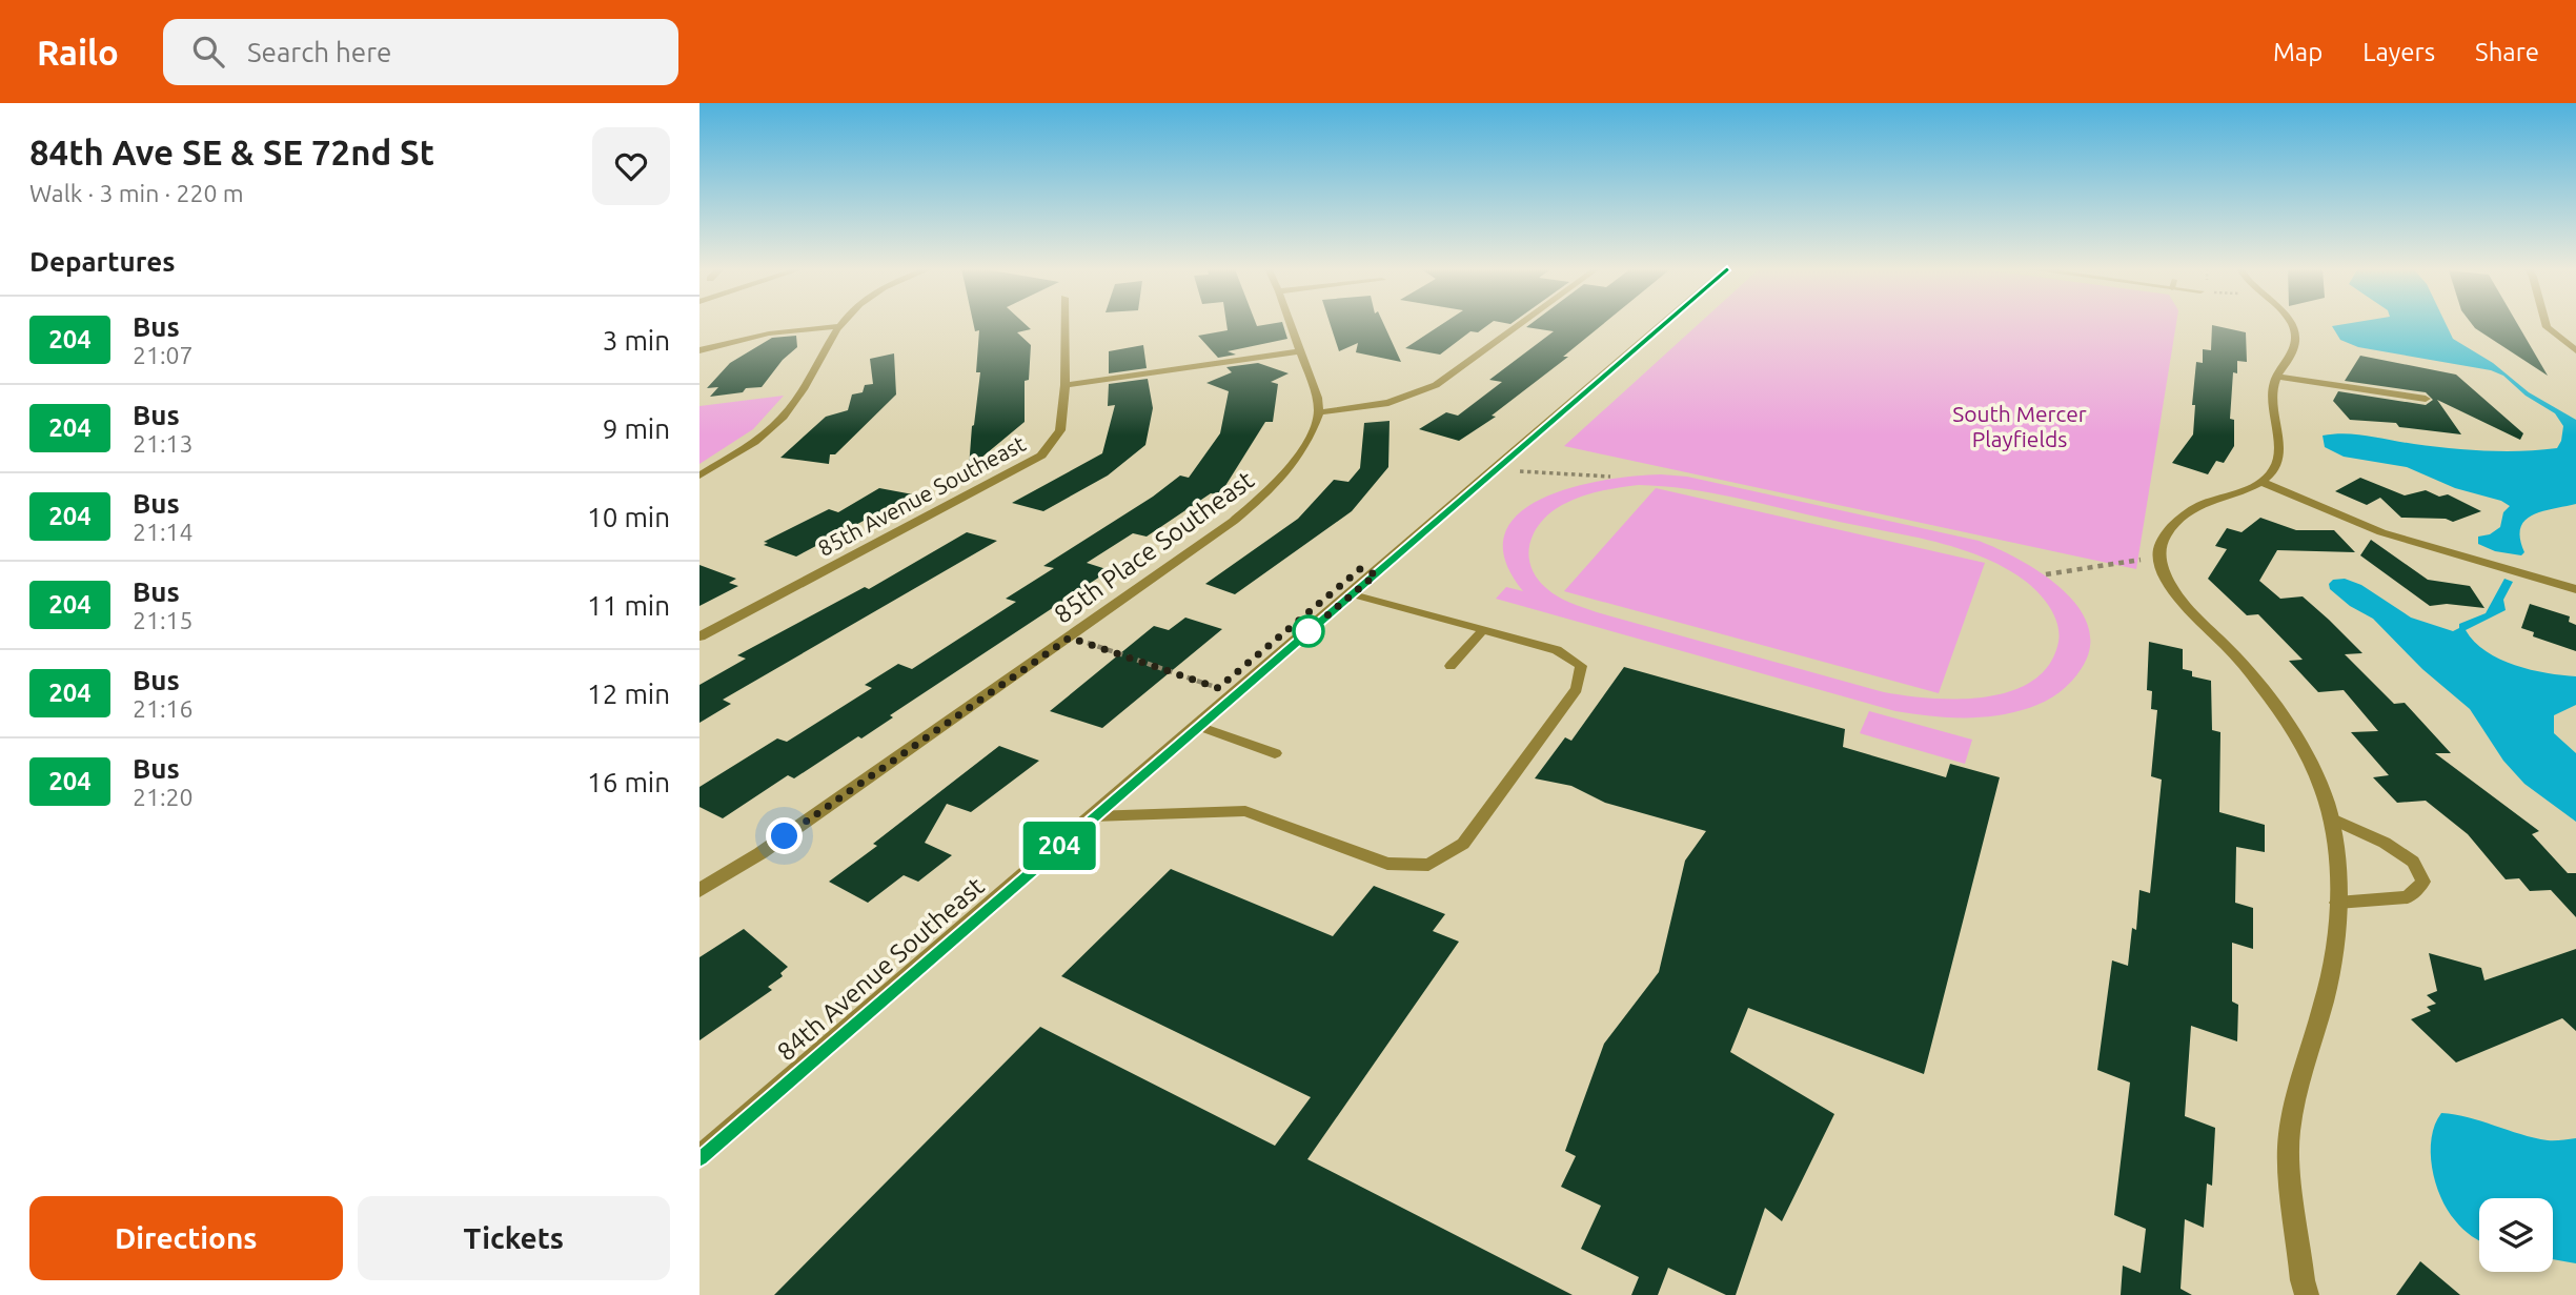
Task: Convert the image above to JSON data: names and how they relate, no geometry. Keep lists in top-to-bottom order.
{
  "streets": {
    "street": ["85th Avenue Southeast", "85th Place Southeast", "84th Avenue Southeast"]
  },
  "parks": ["South Mercer Playfields"],
  "lines": ["bus line 204"],
  "page": {
    "header": "Railo",
    "search": "Search here",
    "nav": ["Map", "Layers", "Share"],
    "heading": [
      ["84th Ave SE & SE 72nd St", "Walk · 3 min · 220 m"],
      "Departures"
    ],
    "on_map": "204",
    "list": [
      {
        "mark": "204",
        "name": "Bus",
        "note": "21:07",
        "value": "3 min"
      },
      {
        "mark": "204",
        "name": "Bus",
        "note": "21:13",
        "value": "9 min"
      },
      {
        "mark": "204",
        "name": "Bus",
        "note": "21:14",
        "value": "10 min"
      },
      {
        "mark": "204",
        "name": "Bus",
        "note": "21:15",
        "value": "11 min"
      },
      {
        "mark": "204",
        "name": "Bus",
        "note": "21:16",
        "value": "12 min"
      },
      {
        "mark": "204",
        "name": "Bus",
        "note": "21:20",
        "value": "16 min"
      }
    ],
    "buttons": ["Directions", "Tickets"]
  }
}
